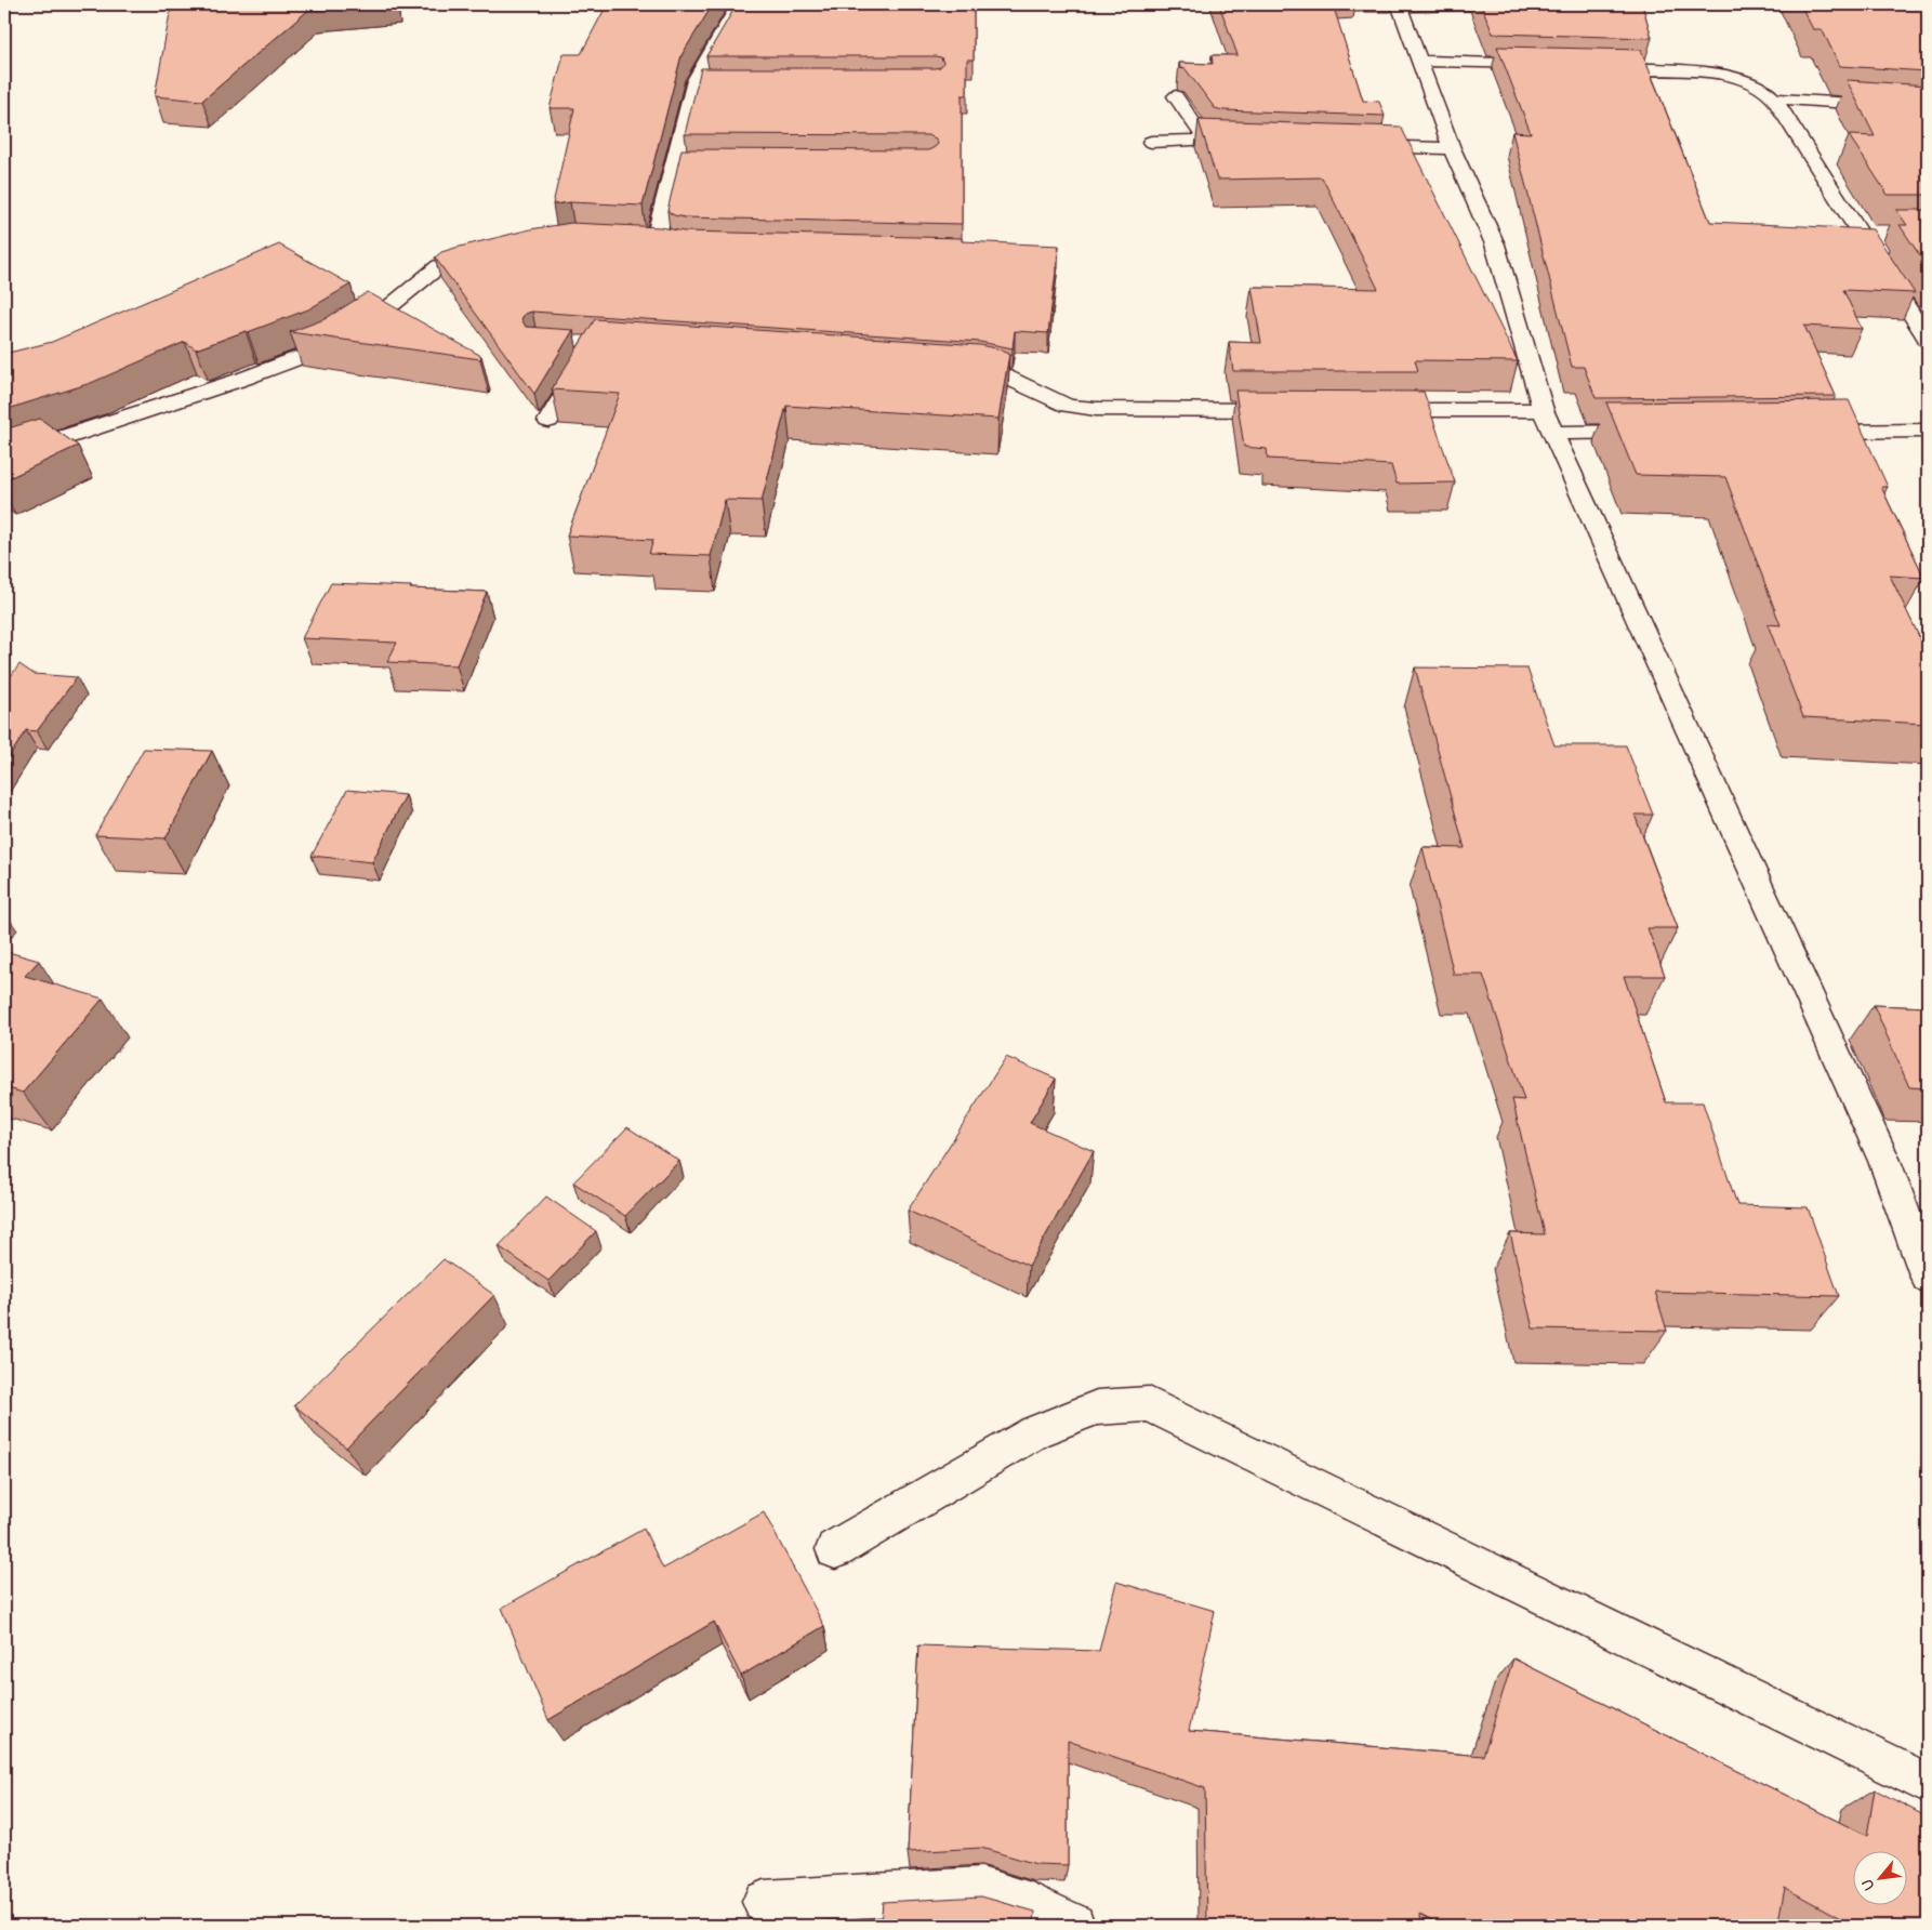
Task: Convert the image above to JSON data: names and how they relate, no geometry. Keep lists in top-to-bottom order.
{
  "north": "bottom left"
}
